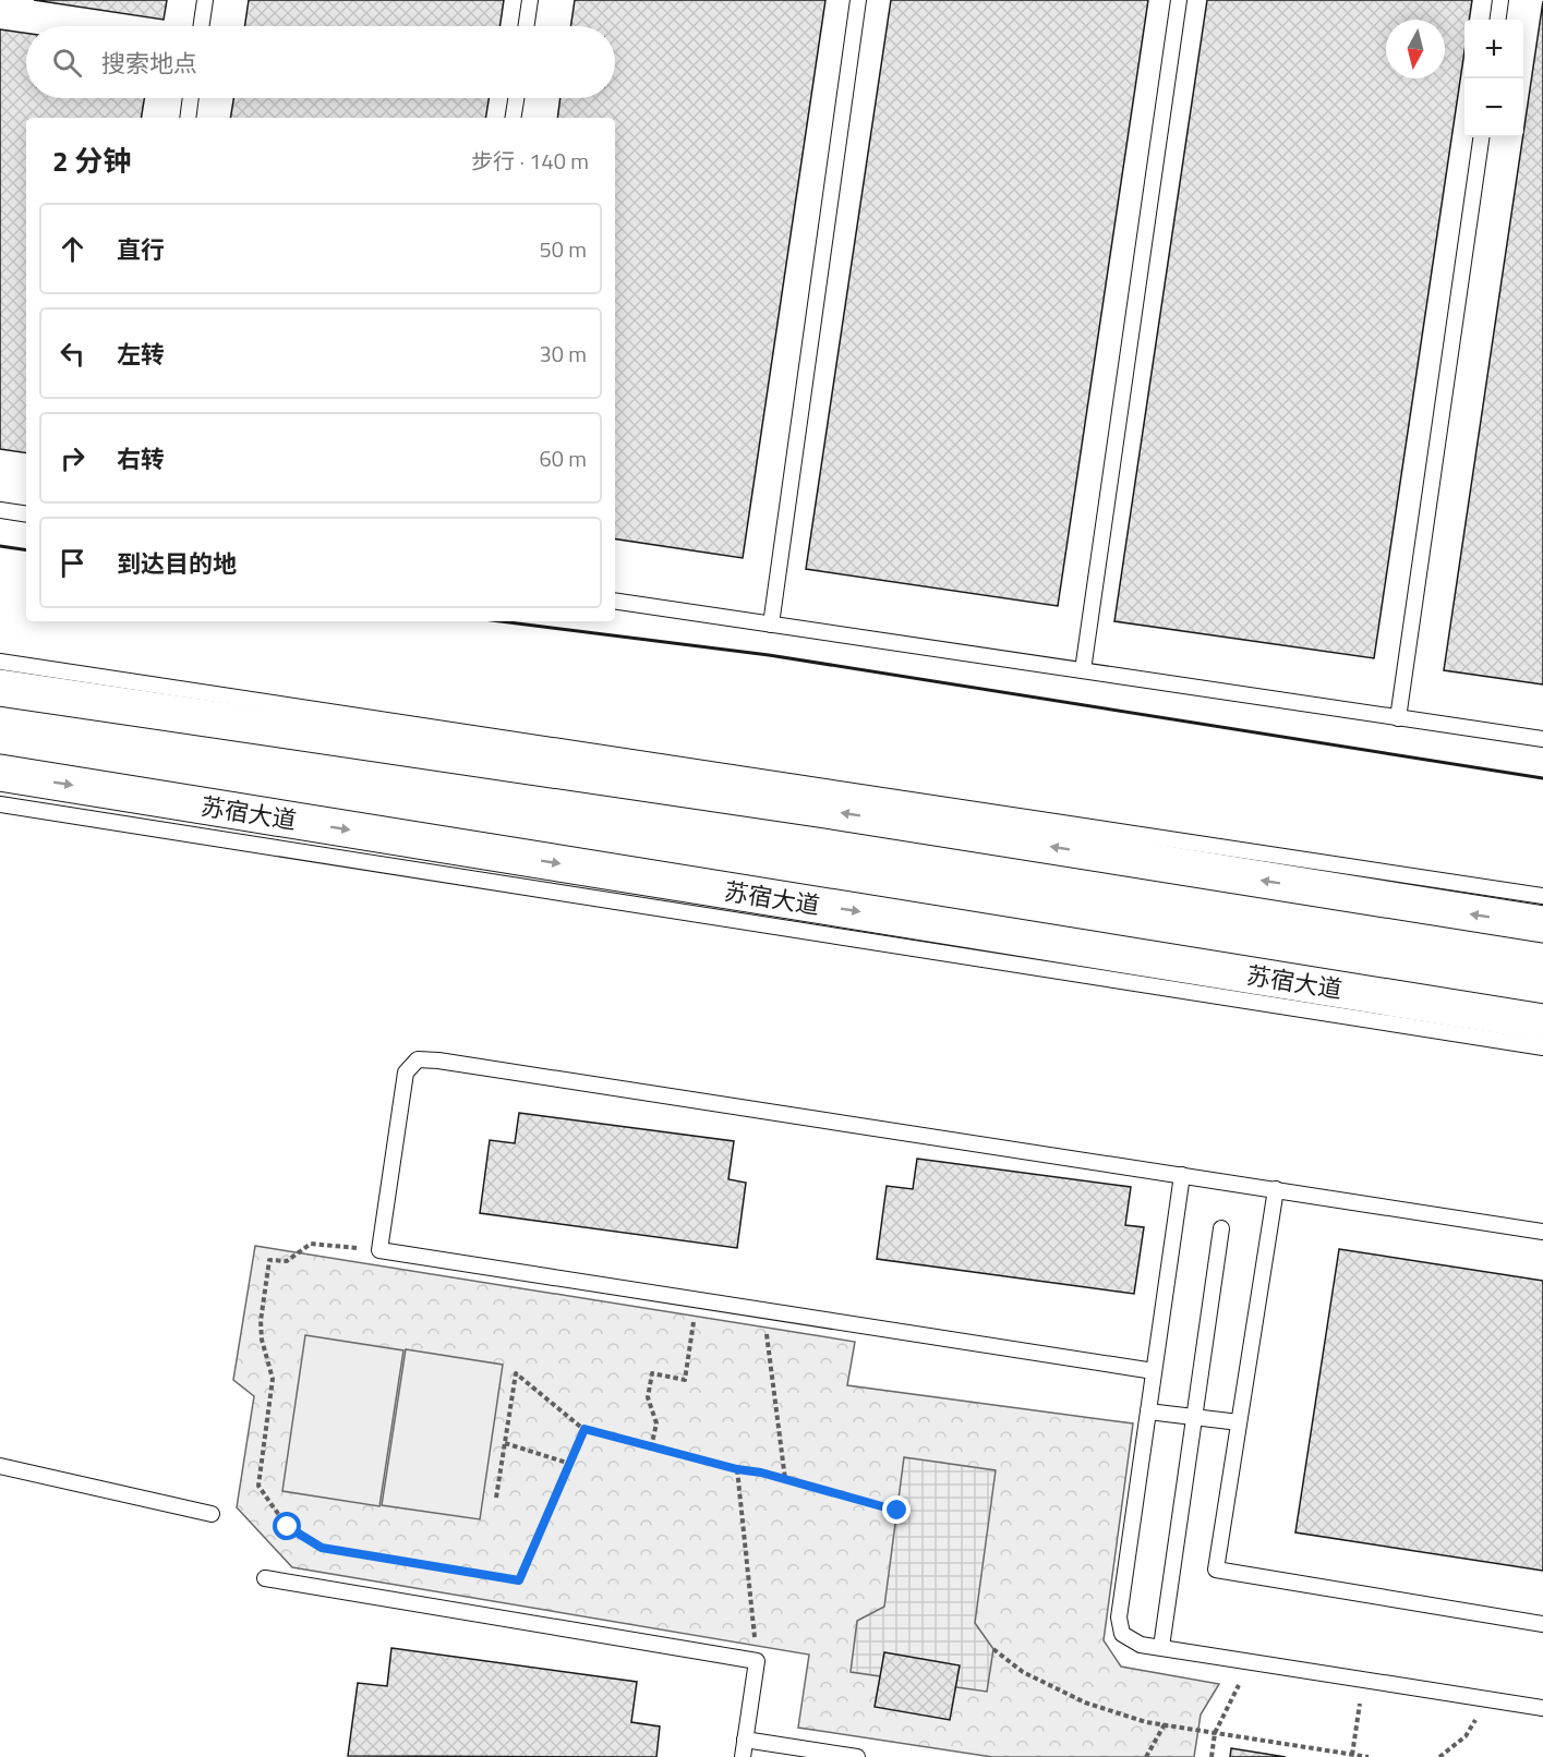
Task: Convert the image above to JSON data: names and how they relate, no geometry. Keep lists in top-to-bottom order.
{
  "streets": {
    "main road": ["苏宿大道"]
  },
  "north": "bottom",
  "page": {
    "map_buttons": ["+", "−"],
    "search": "搜索地点",
    "heading": ["2 分钟", "步行 · 140 m"],
    "list": [
      ["直行", "50 m"],
      ["左转", "30 m"],
      ["右转", "60 m"],
      "到达目的地"
    ]
  }
}
